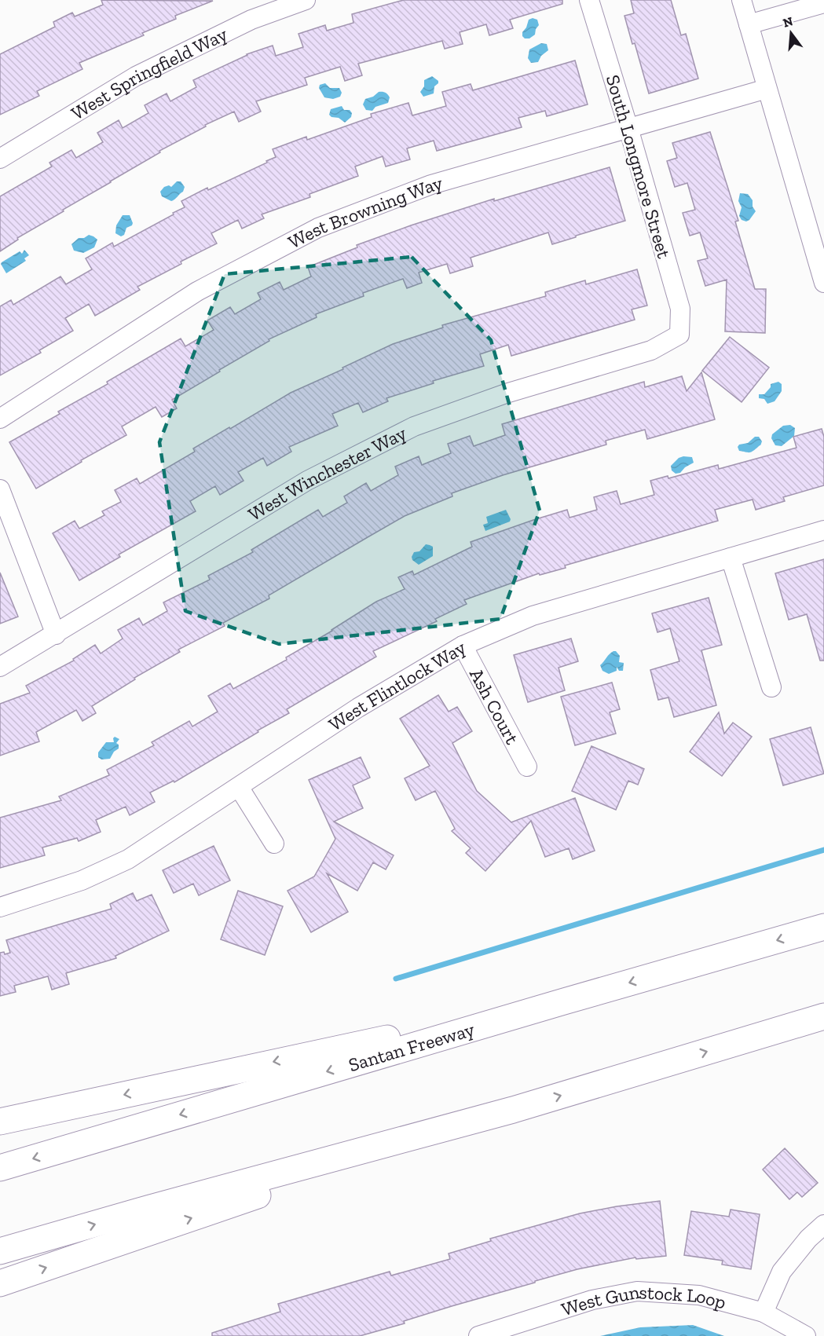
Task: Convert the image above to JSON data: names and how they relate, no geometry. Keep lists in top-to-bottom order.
{
  "streets": {
    "highway": ["Santan Freeway"],
    "street": [
      "West Springfield Way",
      "South Longmore Street",
      "West Browning Way",
      "West Winchester Way",
      "West Flintlock Way",
      "Ash Court",
      "West Gunstock Loop"
    ]
  },
  "crossings": [
    ["South Longmore Street", "West Browning Way"],
    ["South Longmore Street", "West Winchester Way"],
    ["West Flintlock Way", "Ash Court"]
  ],
  "north": "top"
}
